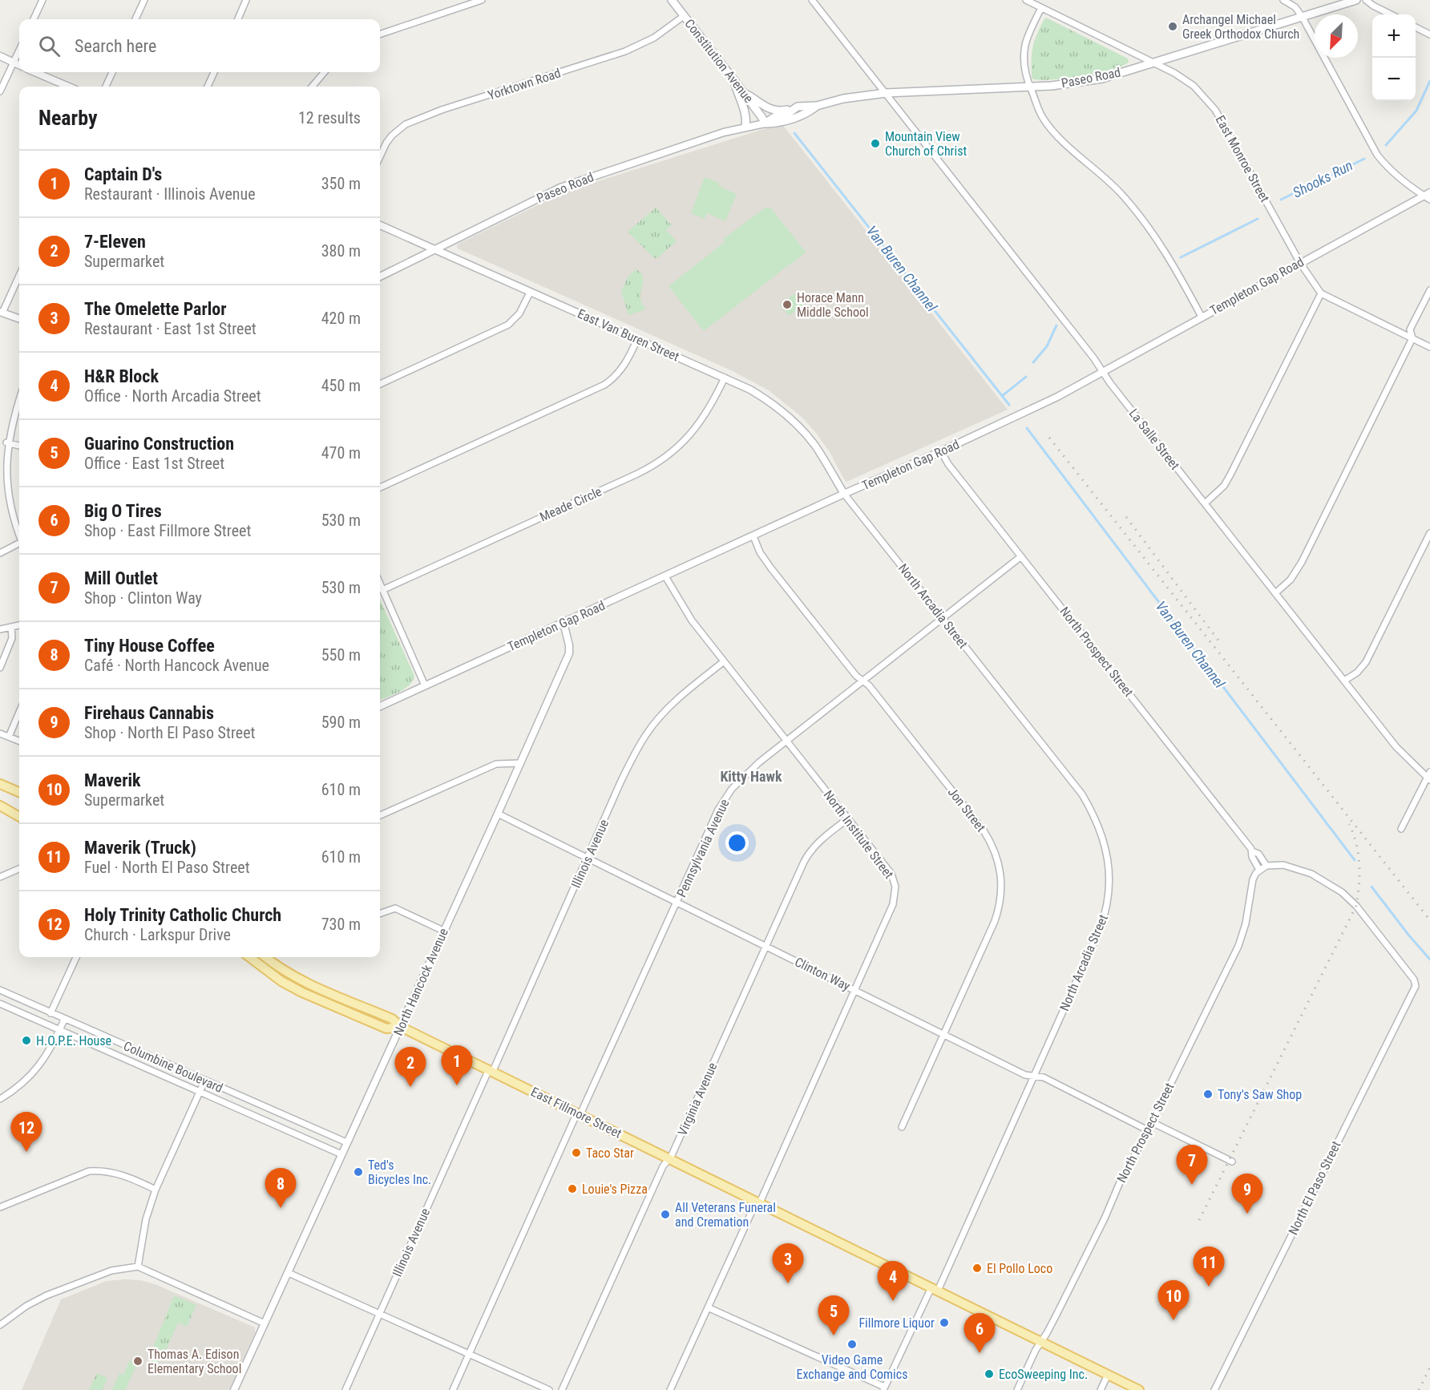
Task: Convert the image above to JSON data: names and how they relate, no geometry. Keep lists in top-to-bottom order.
{
  "streets": {
    "main road": ["Constitution Avenue", "Paseo Road", "East Fillmore Street"],
    "street": [
      "Yorktown Road",
      "East Monroe Street",
      "Templeton Gap Road",
      "East Van Buren Street",
      "La Salle Street",
      "Meade Circle",
      "North Arcadia Street",
      "North Prospect Street",
      "Jon Street",
      "North Institute Street",
      "Pennsylvania Avenue",
      "Illinois Avenue",
      "Clinton Way",
      "North Hancock Avenue",
      "Columbine Boulevard",
      "Virginia Avenue",
      "North El Paso Street"
    ]
  },
  "crossings": [
    ["Constitution Avenue", "Paseo Road"],
    ["Constitution Avenue", "Yorktown Road"],
    ["Paseo Road", "East Monroe Street"],
    ["Paseo Road", "East Van Buren Street"],
    ["Paseo Road", "La Salle Street"],
    ["East Monroe Street", "Templeton Gap Road"],
    ["Templeton Gap Road", "East Van Buren Street"],
    ["Templeton Gap Road", "La Salle Street"],
    ["Templeton Gap Road", "North Arcadia Street"],
    ["Templeton Gap Road", "North Prospect Street"],
    ["Templeton Gap Road", "Jon Street"],
    ["Templeton Gap Road", "North Institute Street"],
    ["Templeton Gap Road", "North Hancock Avenue"],
    ["East Van Buren Street", "Meade Circle"],
    ["East Van Buren Street", "North Arcadia Street"],
    ["North Arcadia Street", "Pennsylvania Avenue"],
    ["North Arcadia Street", "Clinton Way"],
    ["North Arcadia Street", "East Fillmore Street"],
    ["North Prospect Street", "Pennsylvania Avenue"],
    ["North Prospect Street", "Clinton Way"],
    ["North Prospect Street", "East Fillmore Street"],
    ["North Prospect Street", "North El Paso Street"],
    ["Jon Street", "Pennsylvania Avenue"],
    ["Jon Street", "Clinton Way"],
    ["North Institute Street", "Pennsylvania Avenue"],
    ["North Institute Street", "Illinois Avenue"],
    ["North Institute Street", "Clinton Way"],
    ["North Institute Street", "Virginia Avenue"],
    ["North Institute Street", "East Fillmore Street"],
    ["Pennsylvania Avenue", "Clinton Way"],
    ["Pennsylvania Avenue", "East Fillmore Street"],
    ["Illinois Avenue", "Clinton Way"],
    ["Illinois Avenue", "East Fillmore Street"],
    ["Clinton Way", "North Hancock Avenue"],
    ["Clinton Way", "Virginia Avenue"],
    ["North Hancock Avenue", "Columbine Boulevard"],
    ["North Hancock Avenue", "East Fillmore Street"],
    ["Virginia Avenue", "East Fillmore Street"]
  ],
  "districts": ["Kitty Hawk"],
  "water": ["Shooks Run", "Van Buren Channel"],
  "places": [
    "Archangel Michael Greek Orthodox Church",
    "Mountain View Church of Christ",
    "Horace Mann Middle School",
    "H.O.P.E. House",
    "Tony's Saw Shop",
    "Taco Star",
    "Ted's Bicycles Inc.",
    "Louie's Pizza",
    "All Veterans Funeral and Cremation",
    "El Pollo Loco",
    "Fillmore Liquor",
    "Video Game Exchange and Comics",
    "Thomas A. Edison Elementary School",
    "EcoSweeping Inc."
  ],
  "north": "bottom left",
  "page": {
    "map_buttons": ["+", "−"],
    "search": "Search here",
    "heading": ["Nearby", "12 results"],
    "list": [
      {
        "mark": "1",
        "name": "Captain D's",
        "note": "Restaurant · Illinois Avenue",
        "value": "350 m"
      },
      {
        "mark": "2",
        "name": "7-Eleven",
        "note": "Supermarket",
        "value": "380 m"
      },
      {
        "mark": "3",
        "name": "The Omelette Parlor",
        "note": "Restaurant · East 1st Street",
        "value": "420 m"
      },
      {
        "mark": "4",
        "name": "H&R Block",
        "note": "Office · North Arcadia Street",
        "value": "450 m"
      },
      {
        "mark": "5",
        "name": "Guarino Construction",
        "note": "Office · East 1st Street",
        "value": "470 m"
      },
      {
        "mark": "6",
        "name": "Big O Tires",
        "note": "Shop · East Fillmore Street",
        "value": "530 m"
      },
      {
        "mark": "7",
        "name": "Mill Outlet",
        "note": "Shop · Clinton Way",
        "value": "530 m"
      },
      {
        "mark": "8",
        "name": "Tiny House Coffee",
        "note": "Café · North Hancock Avenue",
        "value": "550 m"
      },
      {
        "mark": "9",
        "name": "Firehaus Cannabis",
        "note": "Shop · North El Paso Street",
        "value": "590 m"
      },
      {
        "mark": "10",
        "name": "Maverik",
        "note": "Supermarket",
        "value": "610 m"
      },
      {
        "mark": "11",
        "name": "Maverik (Truck)",
        "note": "Fuel · North El Paso Street",
        "value": "610 m"
      },
      {
        "mark": "12",
        "name": "Holy Trinity Catholic Church",
        "note": "Church · Larkspur Drive",
        "value": "730 m"
      }
    ],
    "pins": [
      "1",
      "2",
      "12",
      "7",
      "8",
      "9",
      "3",
      "11",
      "4",
      "10",
      "5",
      "6"
    ]
  }
}
